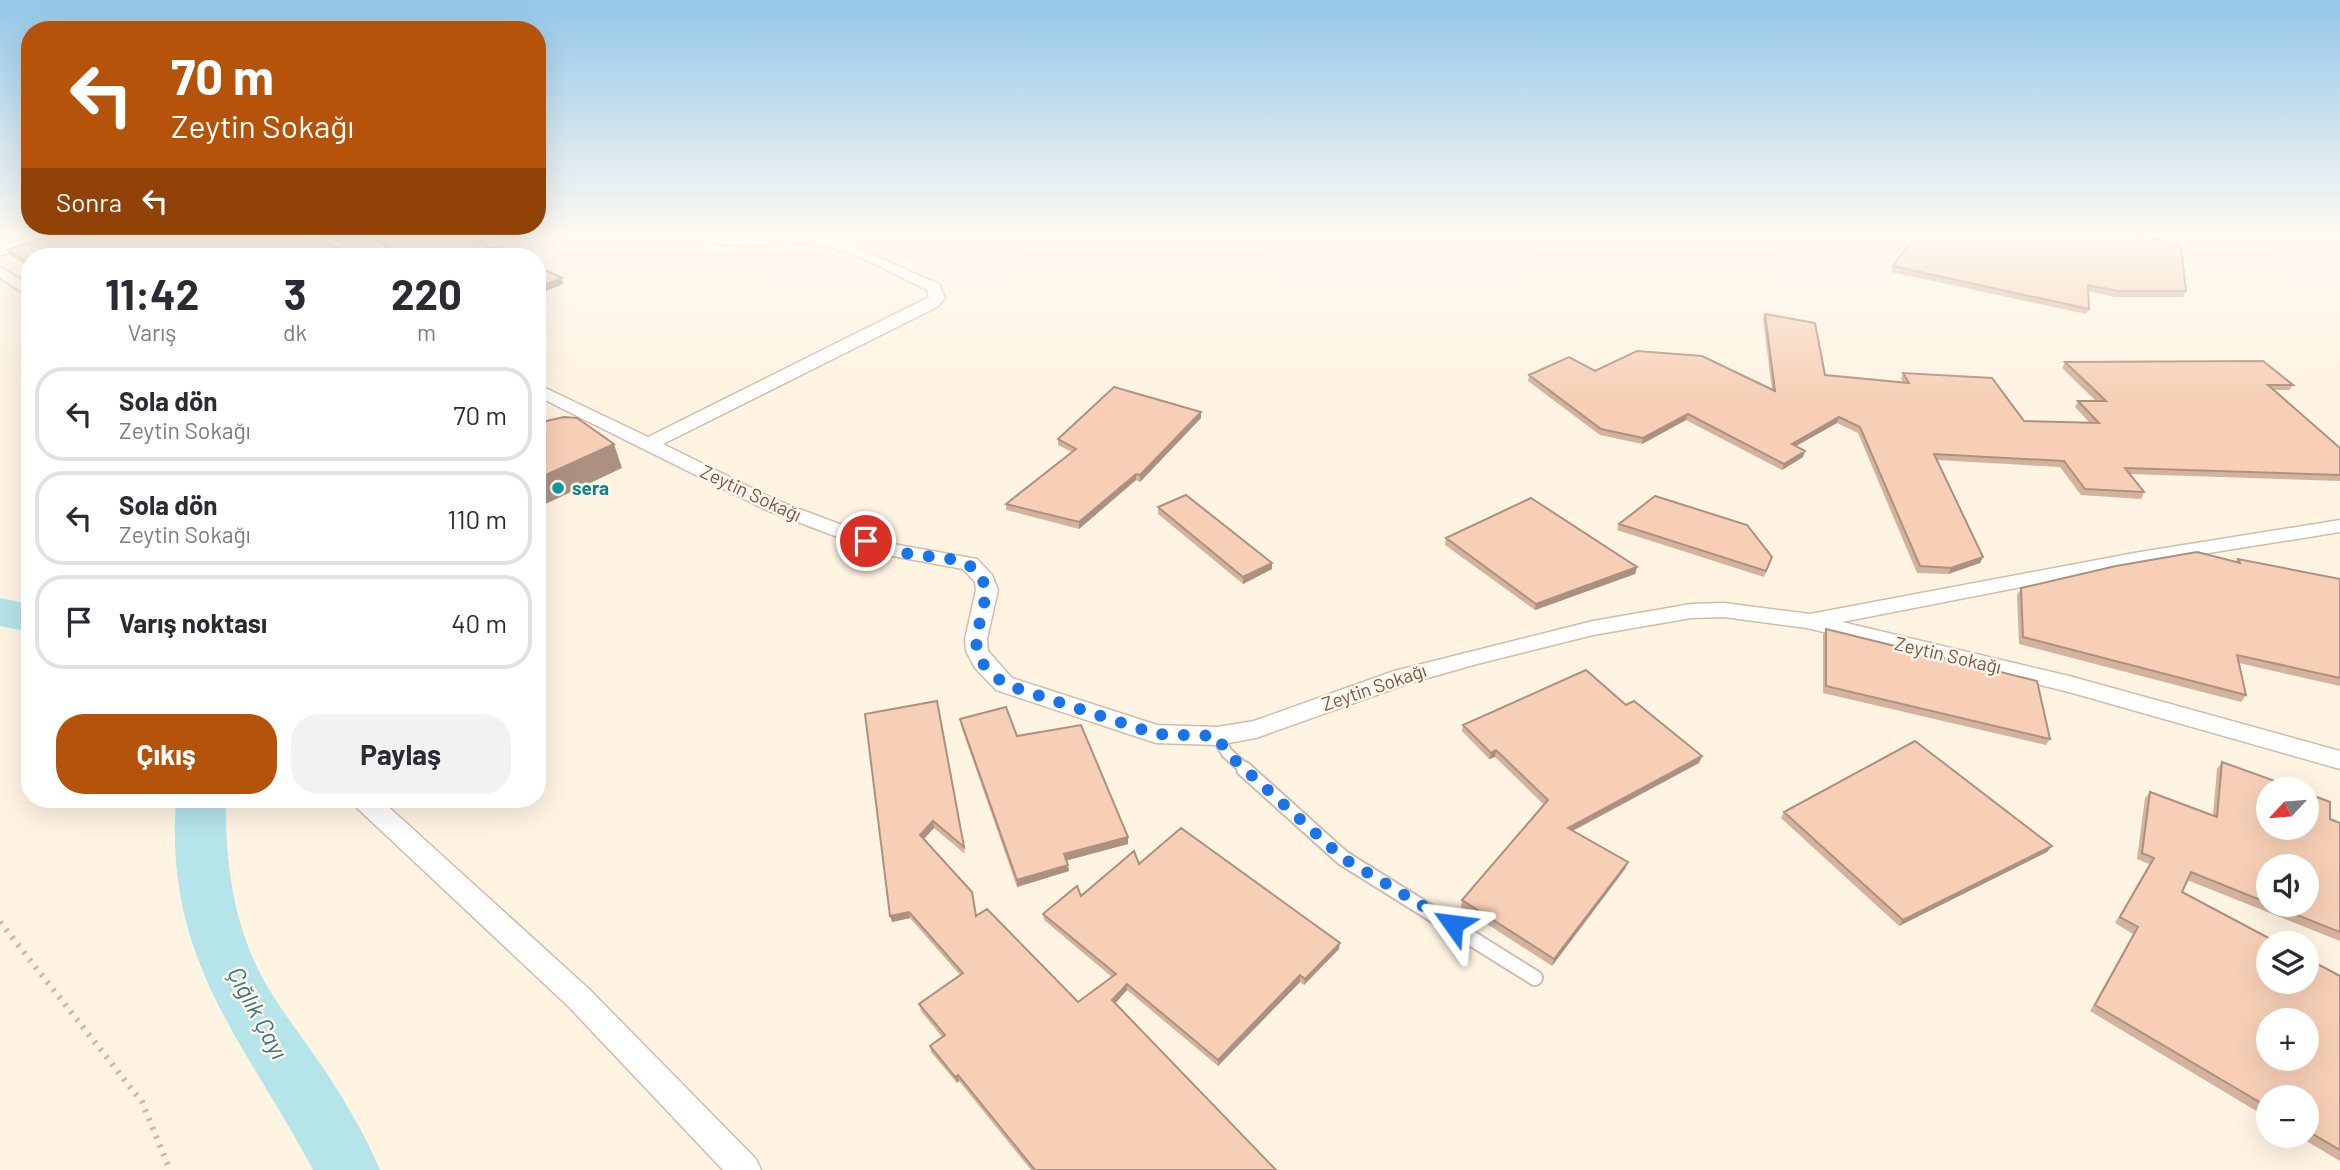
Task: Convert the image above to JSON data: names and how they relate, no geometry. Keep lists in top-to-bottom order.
{
  "streets": {
    "street": ["Zeytin Sokağı"]
  },
  "water": ["Çığlık Çayı"],
  "places": ["sera"],
  "north": "bottom left",
  "page": {
    "turn": ["70 m", "Zeytin Sokağı"],
    "then": "Sonra",
    "eta": [
      "11:42",
      "Varış",
      "3",
      "dk",
      "220",
      "m"
    ],
    "list": [
      {
        "name": "Sola dön",
        "note": "Zeytin Sokağı",
        "value": "70 m"
      },
      {
        "name": "Sola dön",
        "note": "Zeytin Sokağı",
        "value": "110 m"
      },
      {
        "name": "Varış noktası",
        "value": "40 m"
      }
    ],
    "buttons": ["Çıkış", "Paylaş"],
    "map_buttons": ["+", "−"]
  }
}
